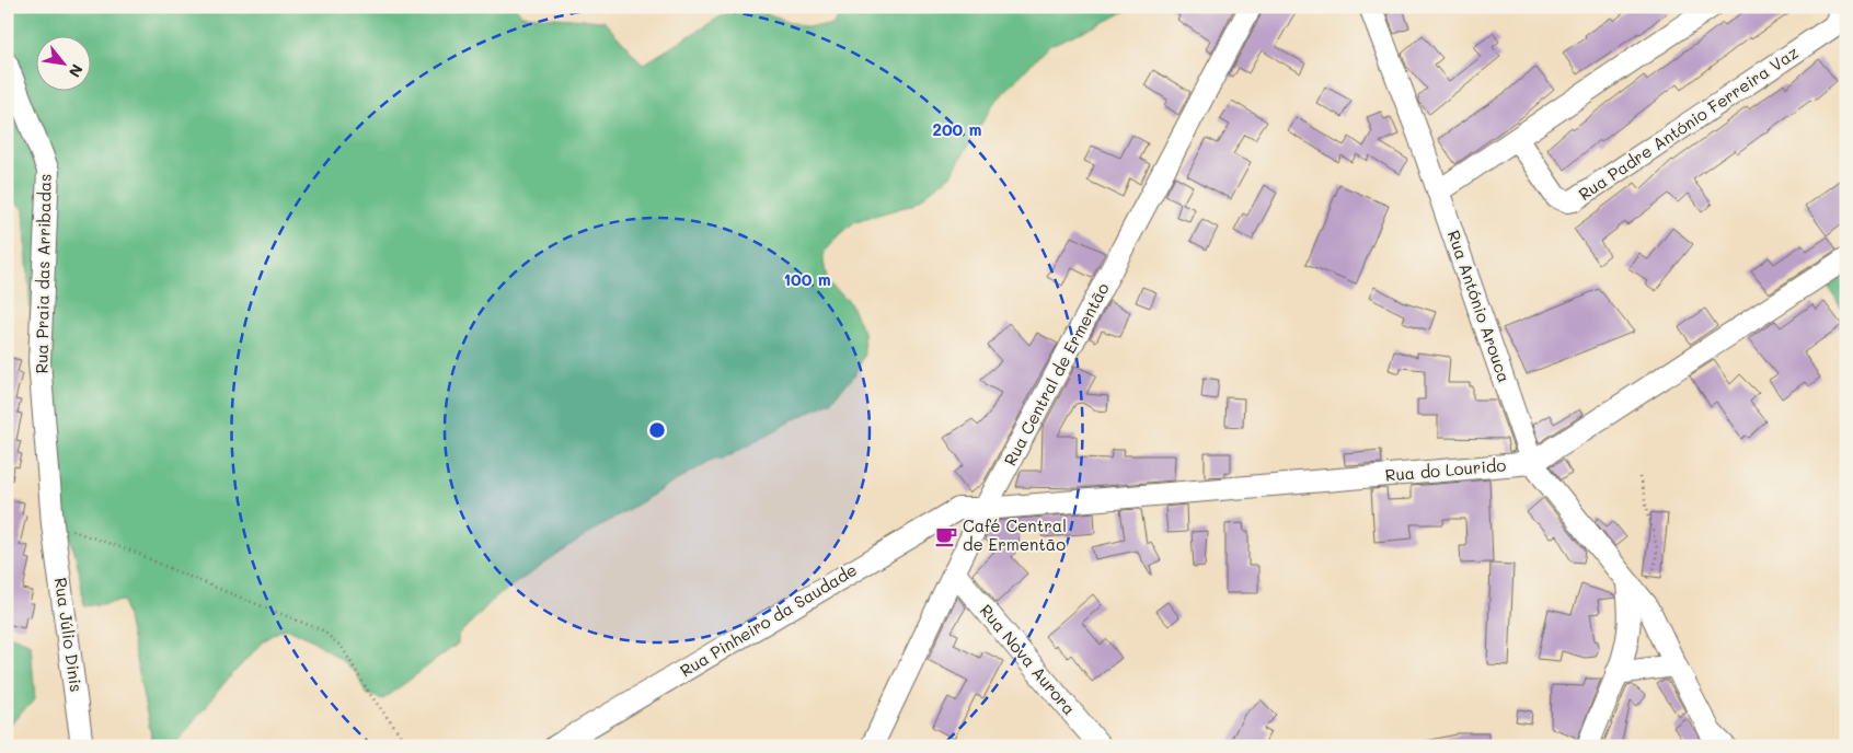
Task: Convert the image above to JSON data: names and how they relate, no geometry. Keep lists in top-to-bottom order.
{
  "streets": {
    "street": [
      "Rua Padre António Ferreira Vaz",
      "Rua Praia das Arribadas",
      "Rua António Arouca",
      "Rua Central de Ermentão",
      "Rua do Lourido",
      "Rua Pinheiro da Saudade",
      "Rua Júlio Dinis",
      "Rua Nova Aurora"
    ]
  },
  "crossings": [
    ["Rua Praia das Arribadas", "Rua Júlio Dinis"],
    ["Rua António Arouca", "Rua do Lourido"],
    ["Rua Central de Ermentão", "Rua do Lourido"],
    ["Rua Central de Ermentão", "Rua Pinheiro da Saudade"],
    ["Rua Central de Ermentão", "Rua Nova Aurora"],
    ["Rua do Lourido", "Rua Pinheiro da Saudade"]
  ],
  "places": {
    "cafe": ["Café Central de Ermentão"]
  },
  "north": "bottom right",
  "rings": ["200 m", "100 m"]
}
